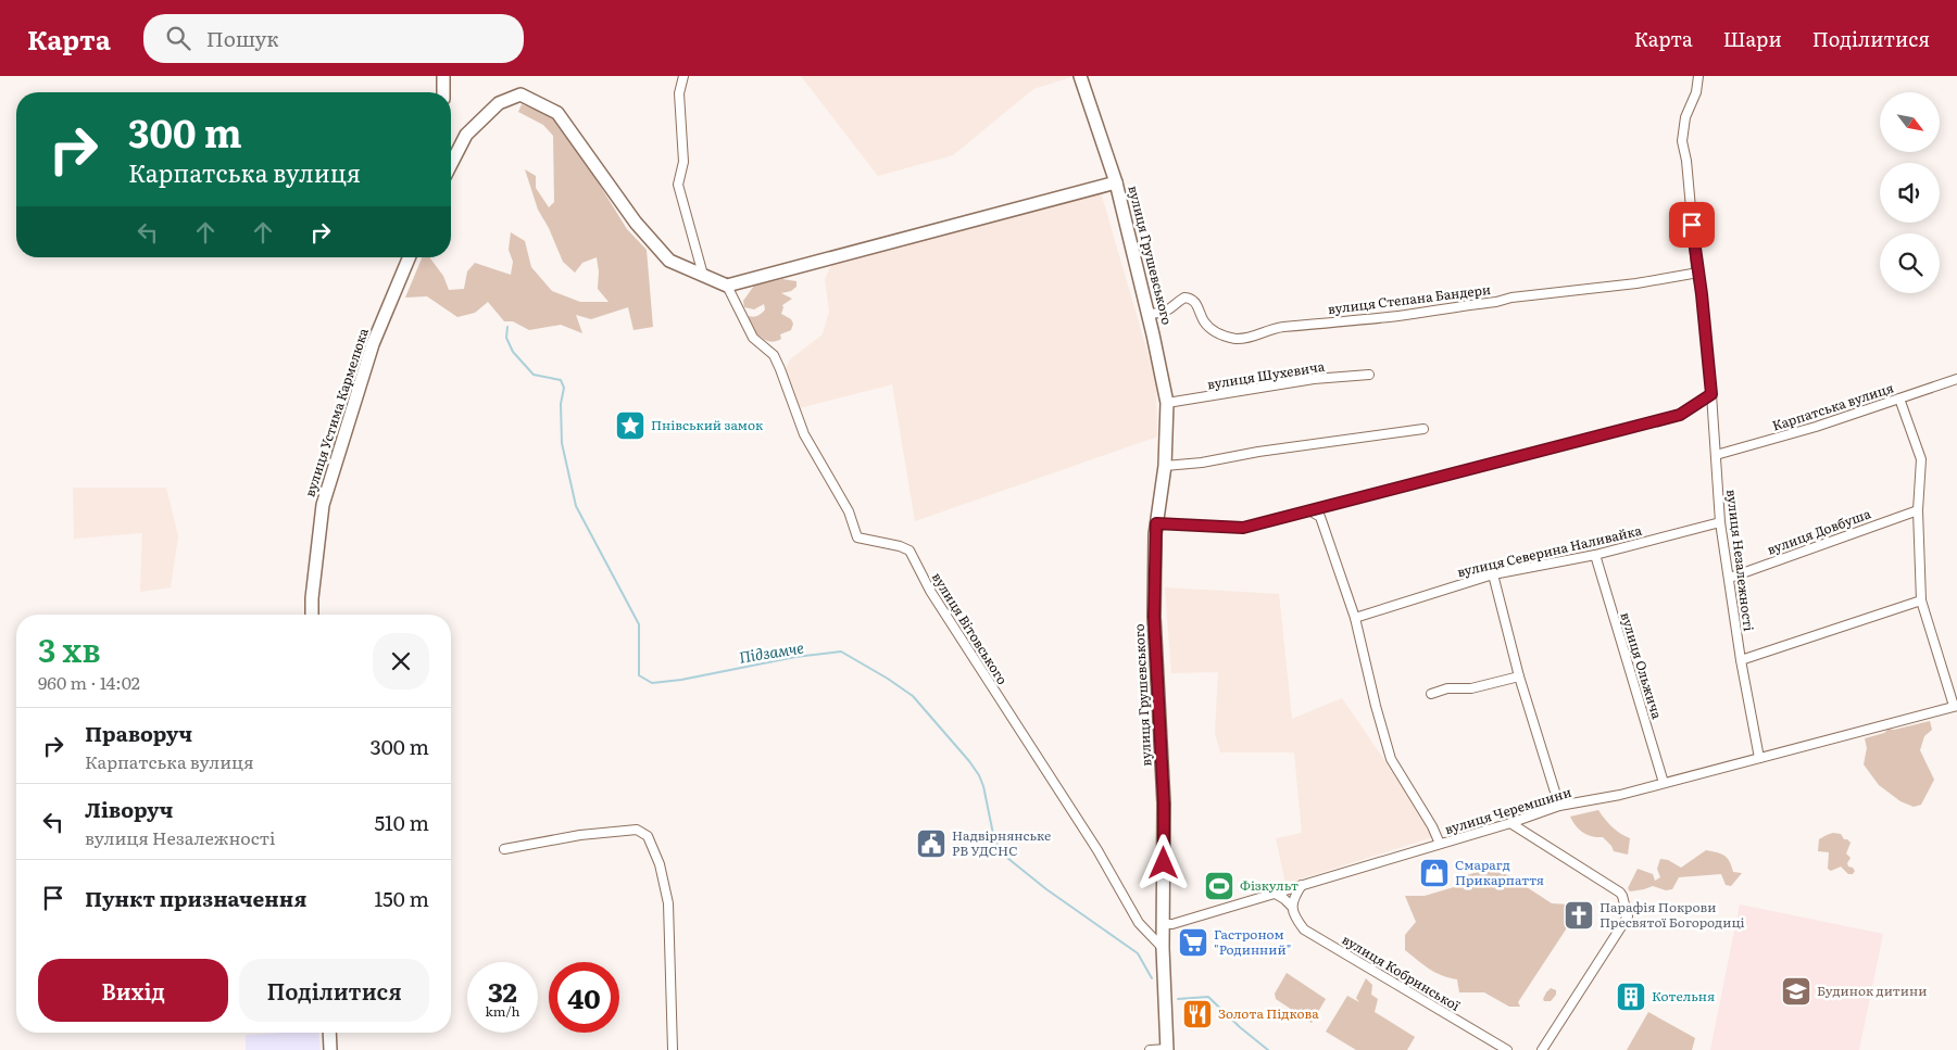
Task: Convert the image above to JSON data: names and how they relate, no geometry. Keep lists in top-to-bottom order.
{
  "streets": {
    "street": [
      "вулиця Грушевського",
      "вулиця Степана Бандери",
      "вулиця Шухевича",
      "Карпатська вулиця",
      "вулиця Устима Кармелюка",
      "вулиця Довбуша",
      "вулиця Северина Наливайка",
      "вулиця Незалежності",
      "вулиця Вітовського",
      "вулиця Ольжича",
      "вулиця Черемшини",
      "вулиця Кобринської"
    ]
  },
  "crossings": [
    ["вулиця Грушевського", "вулиця Степана Бандери"],
    ["вулиця Грушевського", "вулиця Шухевича"],
    ["вулиця Грушевського", "вулиця Вітовського"],
    ["вулиця Грушевського", "вулиця Черемшини"],
    ["вулиця Степана Бандери", "вулиця Незалежності"],
    ["Карпатська вулиця", "вулиця Незалежності"],
    ["вулиця Довбуша", "вулиця Незалежності"],
    ["вулиця Северина Наливайка", "вулиця Незалежності"],
    ["вулиця Северина Наливайка", "вулиця Ольжича"],
    ["вулиця Незалежності", "вулиця Черемшини"],
    ["вулиця Ольжича", "вулиця Черемшини"],
    ["вулиця Черемшини", "вулиця Кобринської"]
  ],
  "water": ["Підзамче"],
  "places": {
    "place": ["Пнівський замок"],
    "public building": ["Надвірнянське РВ УДСНС"],
    "shop": ["Смарагд Прикарпаття"],
    "sports": ["Фізкульт"],
    "church": ["Парафія Покрови Пресвятої Богородиці"],
    "supermarket": ["Гастроном \"Родинний\""],
    "school or university": ["Будинок дитини"],
    "building": ["Котельня"],
    "restaurant": ["Золота Підкова"]
  },
  "north": "bottom right",
  "page": {
    "header": "Карта",
    "search": "Пошук",
    "nav": ["Карта", "Шари", "Поділитися"],
    "turn": ["300 m", "Карпатська вулиця"],
    "heading": ["3 хв", "960 m · 14:02"],
    "list": [
      {
        "name": "Праворуч",
        "note": "Карпатська вулиця",
        "value": "300 m"
      },
      {
        "name": "Ліворуч",
        "note": "вулиця Незалежності",
        "value": "510 m"
      },
      {
        "name": "Пункт призначення",
        "value": "150 m"
      }
    ],
    "buttons": ["Вихід", "Поділитися"],
    "speed": "32 km/h",
    "limit": "40"
  }
}
